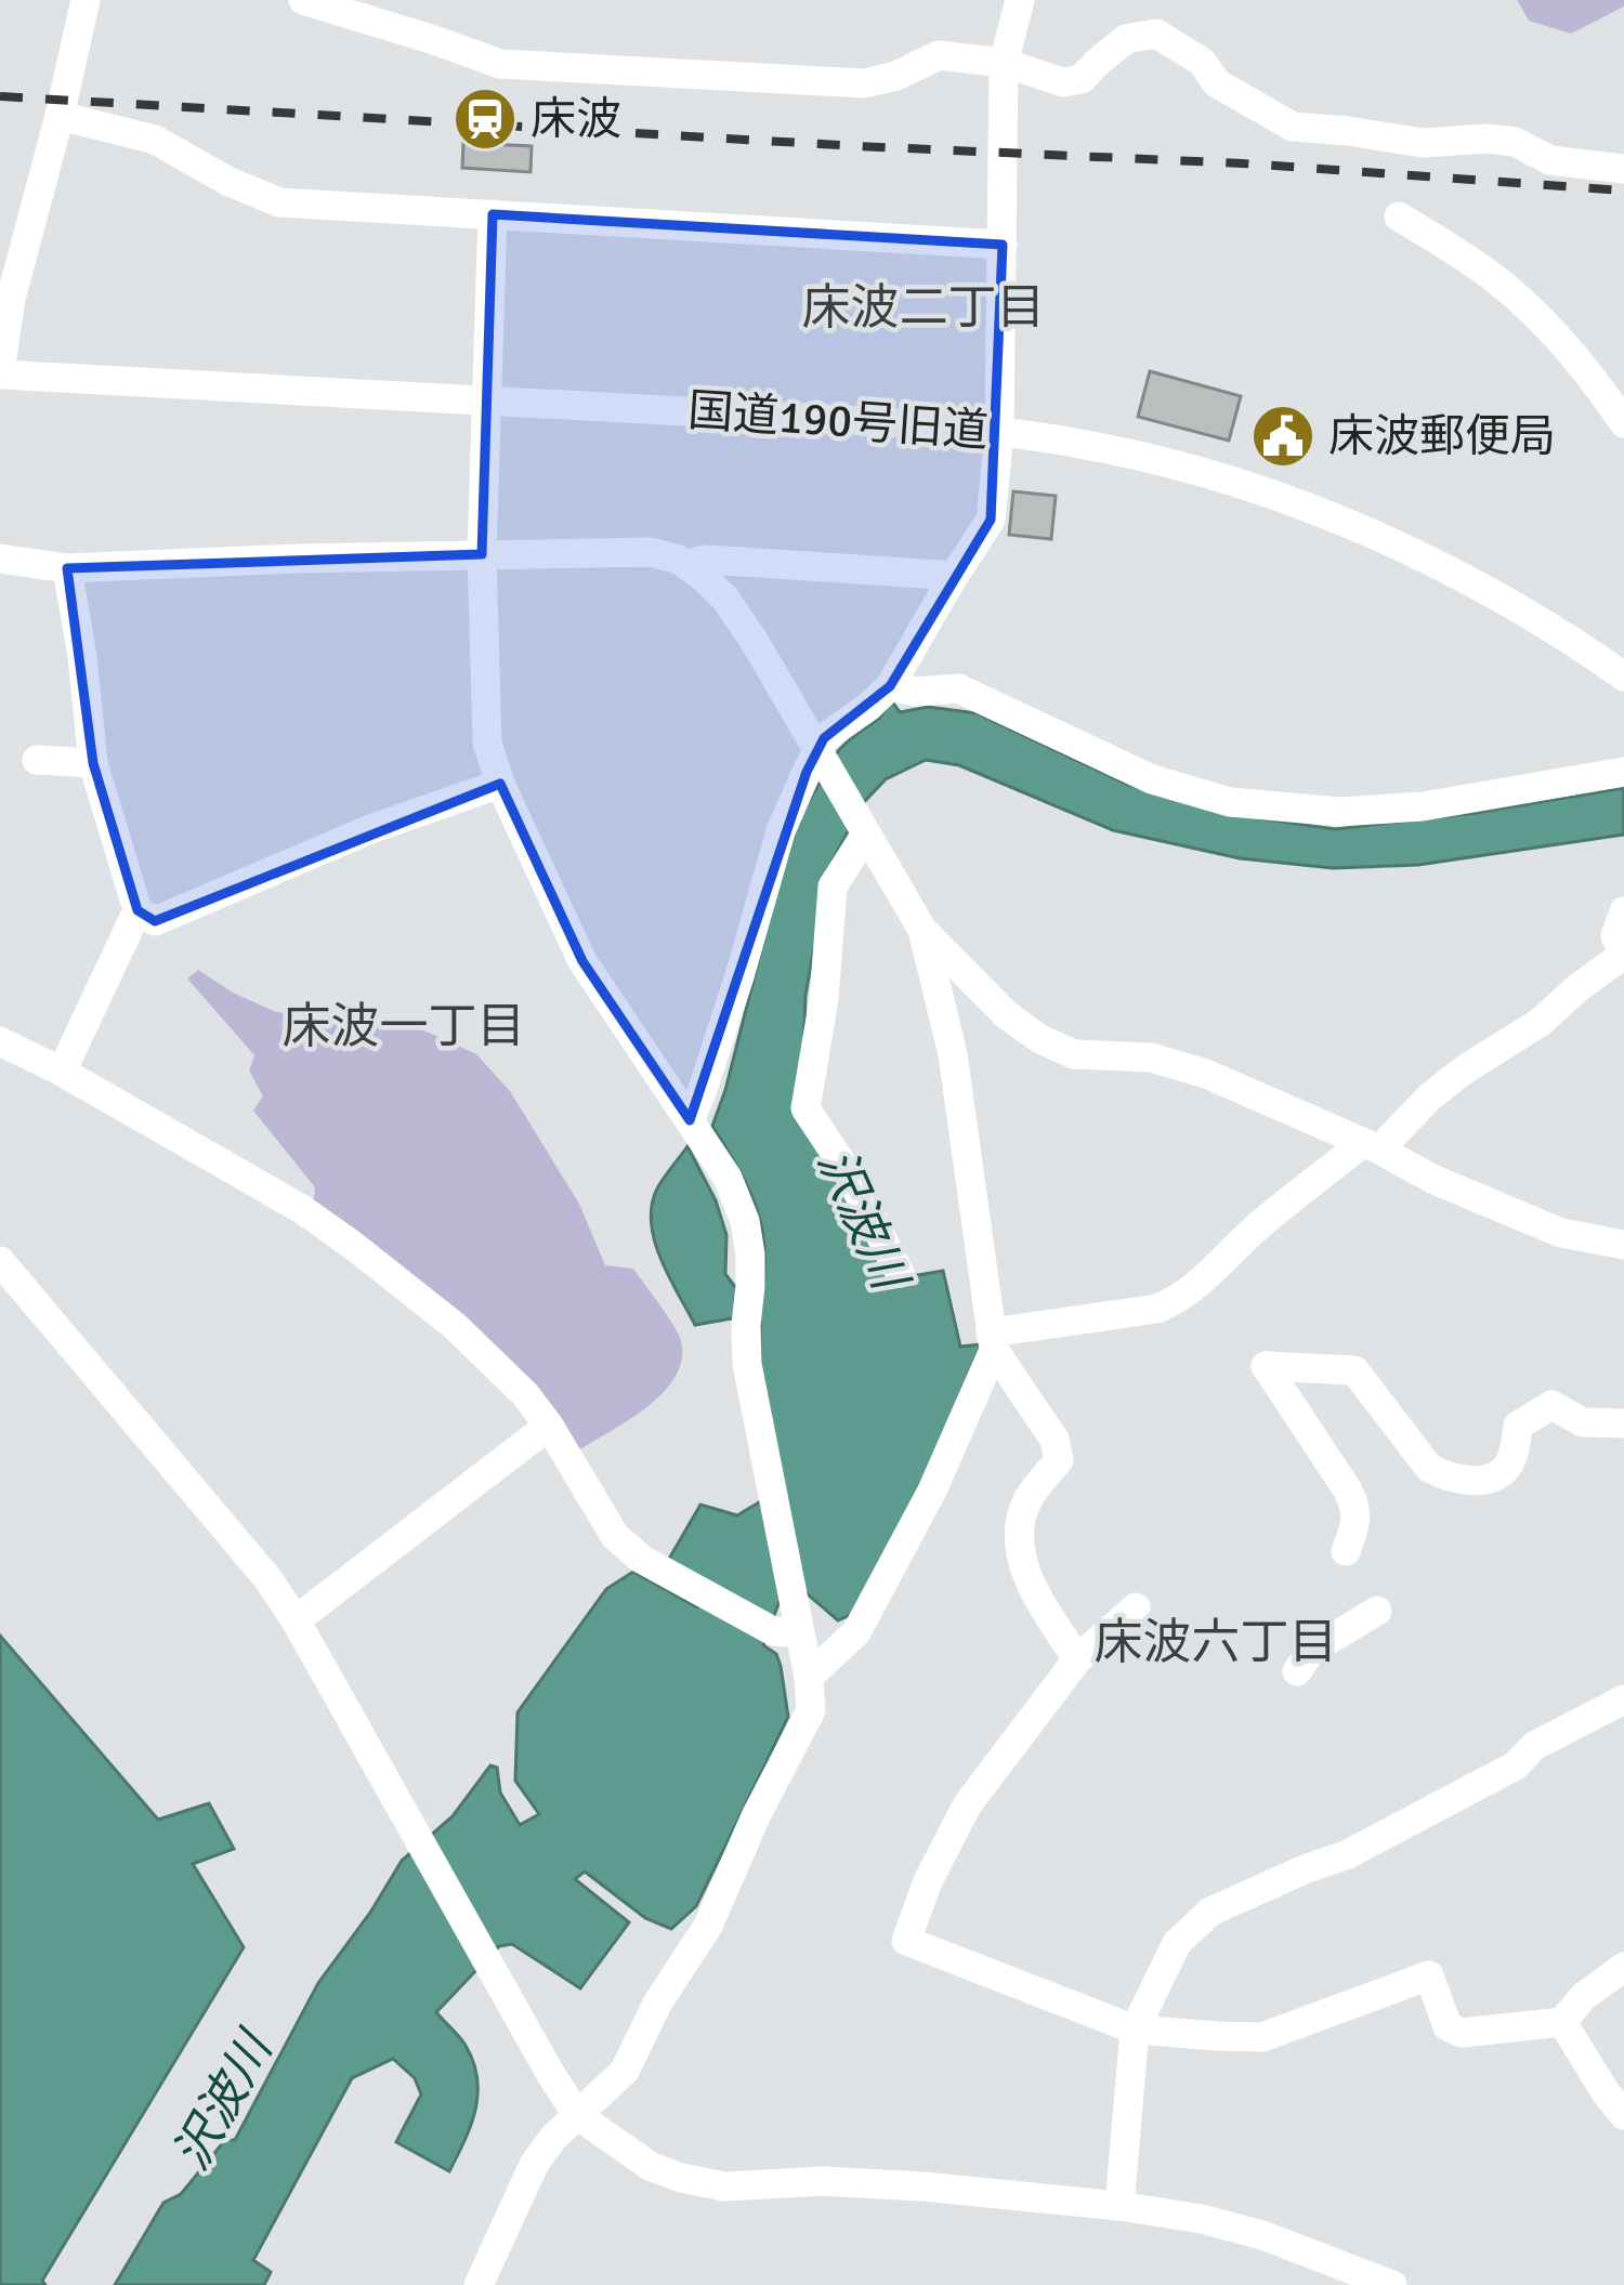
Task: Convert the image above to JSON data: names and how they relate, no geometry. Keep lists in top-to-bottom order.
{
  "streets": {
    "street": ["国道190号旧道"]
  },
  "districts": ["床波二丁目", "床波一丁目", "床波六丁目"],
  "water": ["沢波川"],
  "places": {
    "station": ["床波"],
    "public building": ["床波郵便局"]
  }
}
